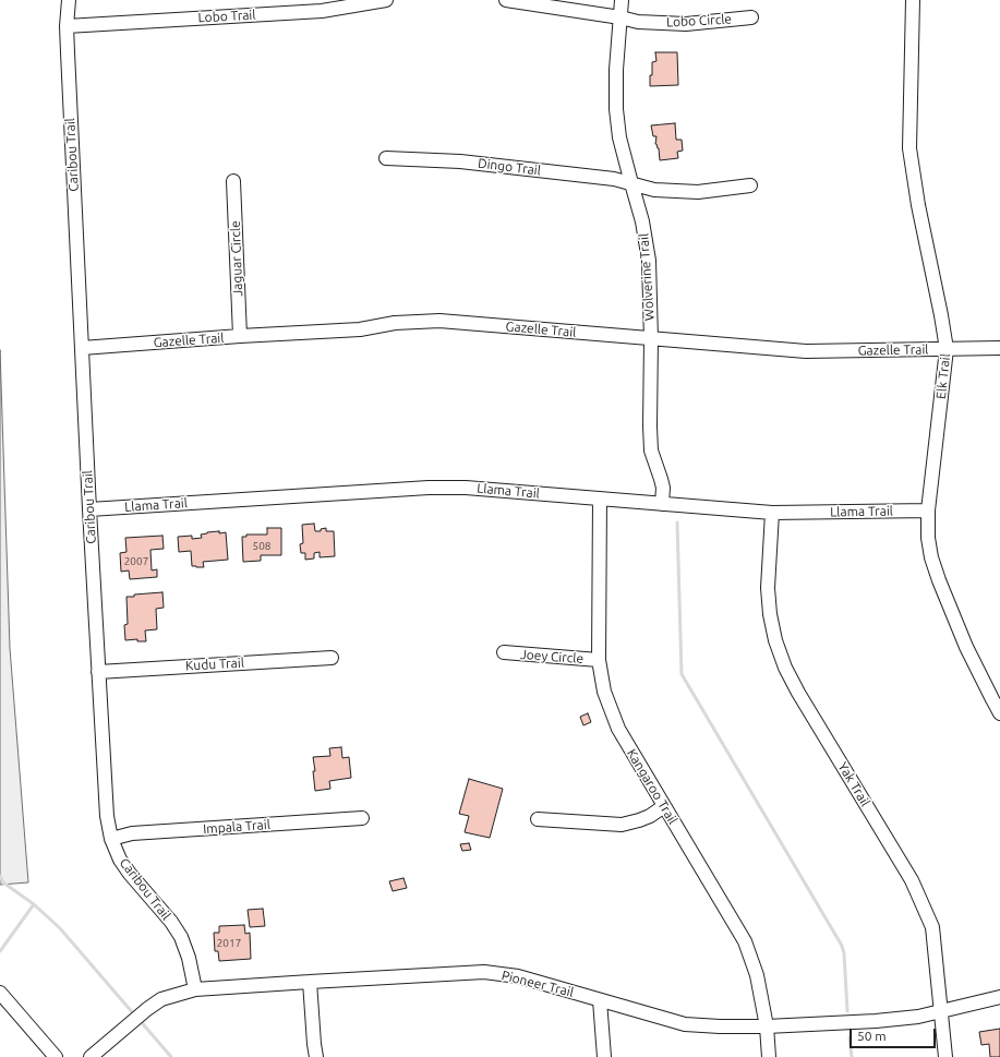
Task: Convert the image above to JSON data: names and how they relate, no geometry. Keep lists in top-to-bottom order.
{
  "streets": {
    "street": [
      "Lobo Trail",
      "Lobo Circle",
      "Caribou Trail",
      "Dingo Trail",
      "Jaguar Circle",
      "Wolverine Trail",
      "Gazelle Trail",
      "Elk Trail",
      "Llama Trail",
      "Joey Circle",
      "Kudu Trail",
      "Yak Trail",
      "Kangaroo Trail",
      "Impala Trail",
      "Pioneer Trail"
    ]
  },
  "crossings": [
    ["Lobo Trail", "Caribou Trail"],
    ["Lobo Circle", "Wolverine Trail"],
    ["Caribou Trail", "Gazelle Trail"],
    ["Caribou Trail", "Llama Trail"],
    ["Caribou Trail", "Kudu Trail"],
    ["Caribou Trail", "Impala Trail"],
    ["Caribou Trail", "Pioneer Trail"],
    ["Dingo Trail", "Wolverine Trail"],
    ["Jaguar Circle", "Gazelle Trail"],
    ["Wolverine Trail", "Gazelle Trail"],
    ["Wolverine Trail", "Llama Trail"],
    ["Gazelle Trail", "Elk Trail"],
    ["Elk Trail", "Llama Trail"],
    ["Llama Trail", "Yak Trail"],
    ["Llama Trail", "Kangaroo Trail"],
    ["Joey Circle", "Kangaroo Trail"],
    ["Yak Trail", "Pioneer Trail"],
    ["Kangaroo Trail", "Pioneer Trail"]
  ],
  "house_numbers": ["508", "2007", "2017"],
  "scale_bar": "50 m"
}
